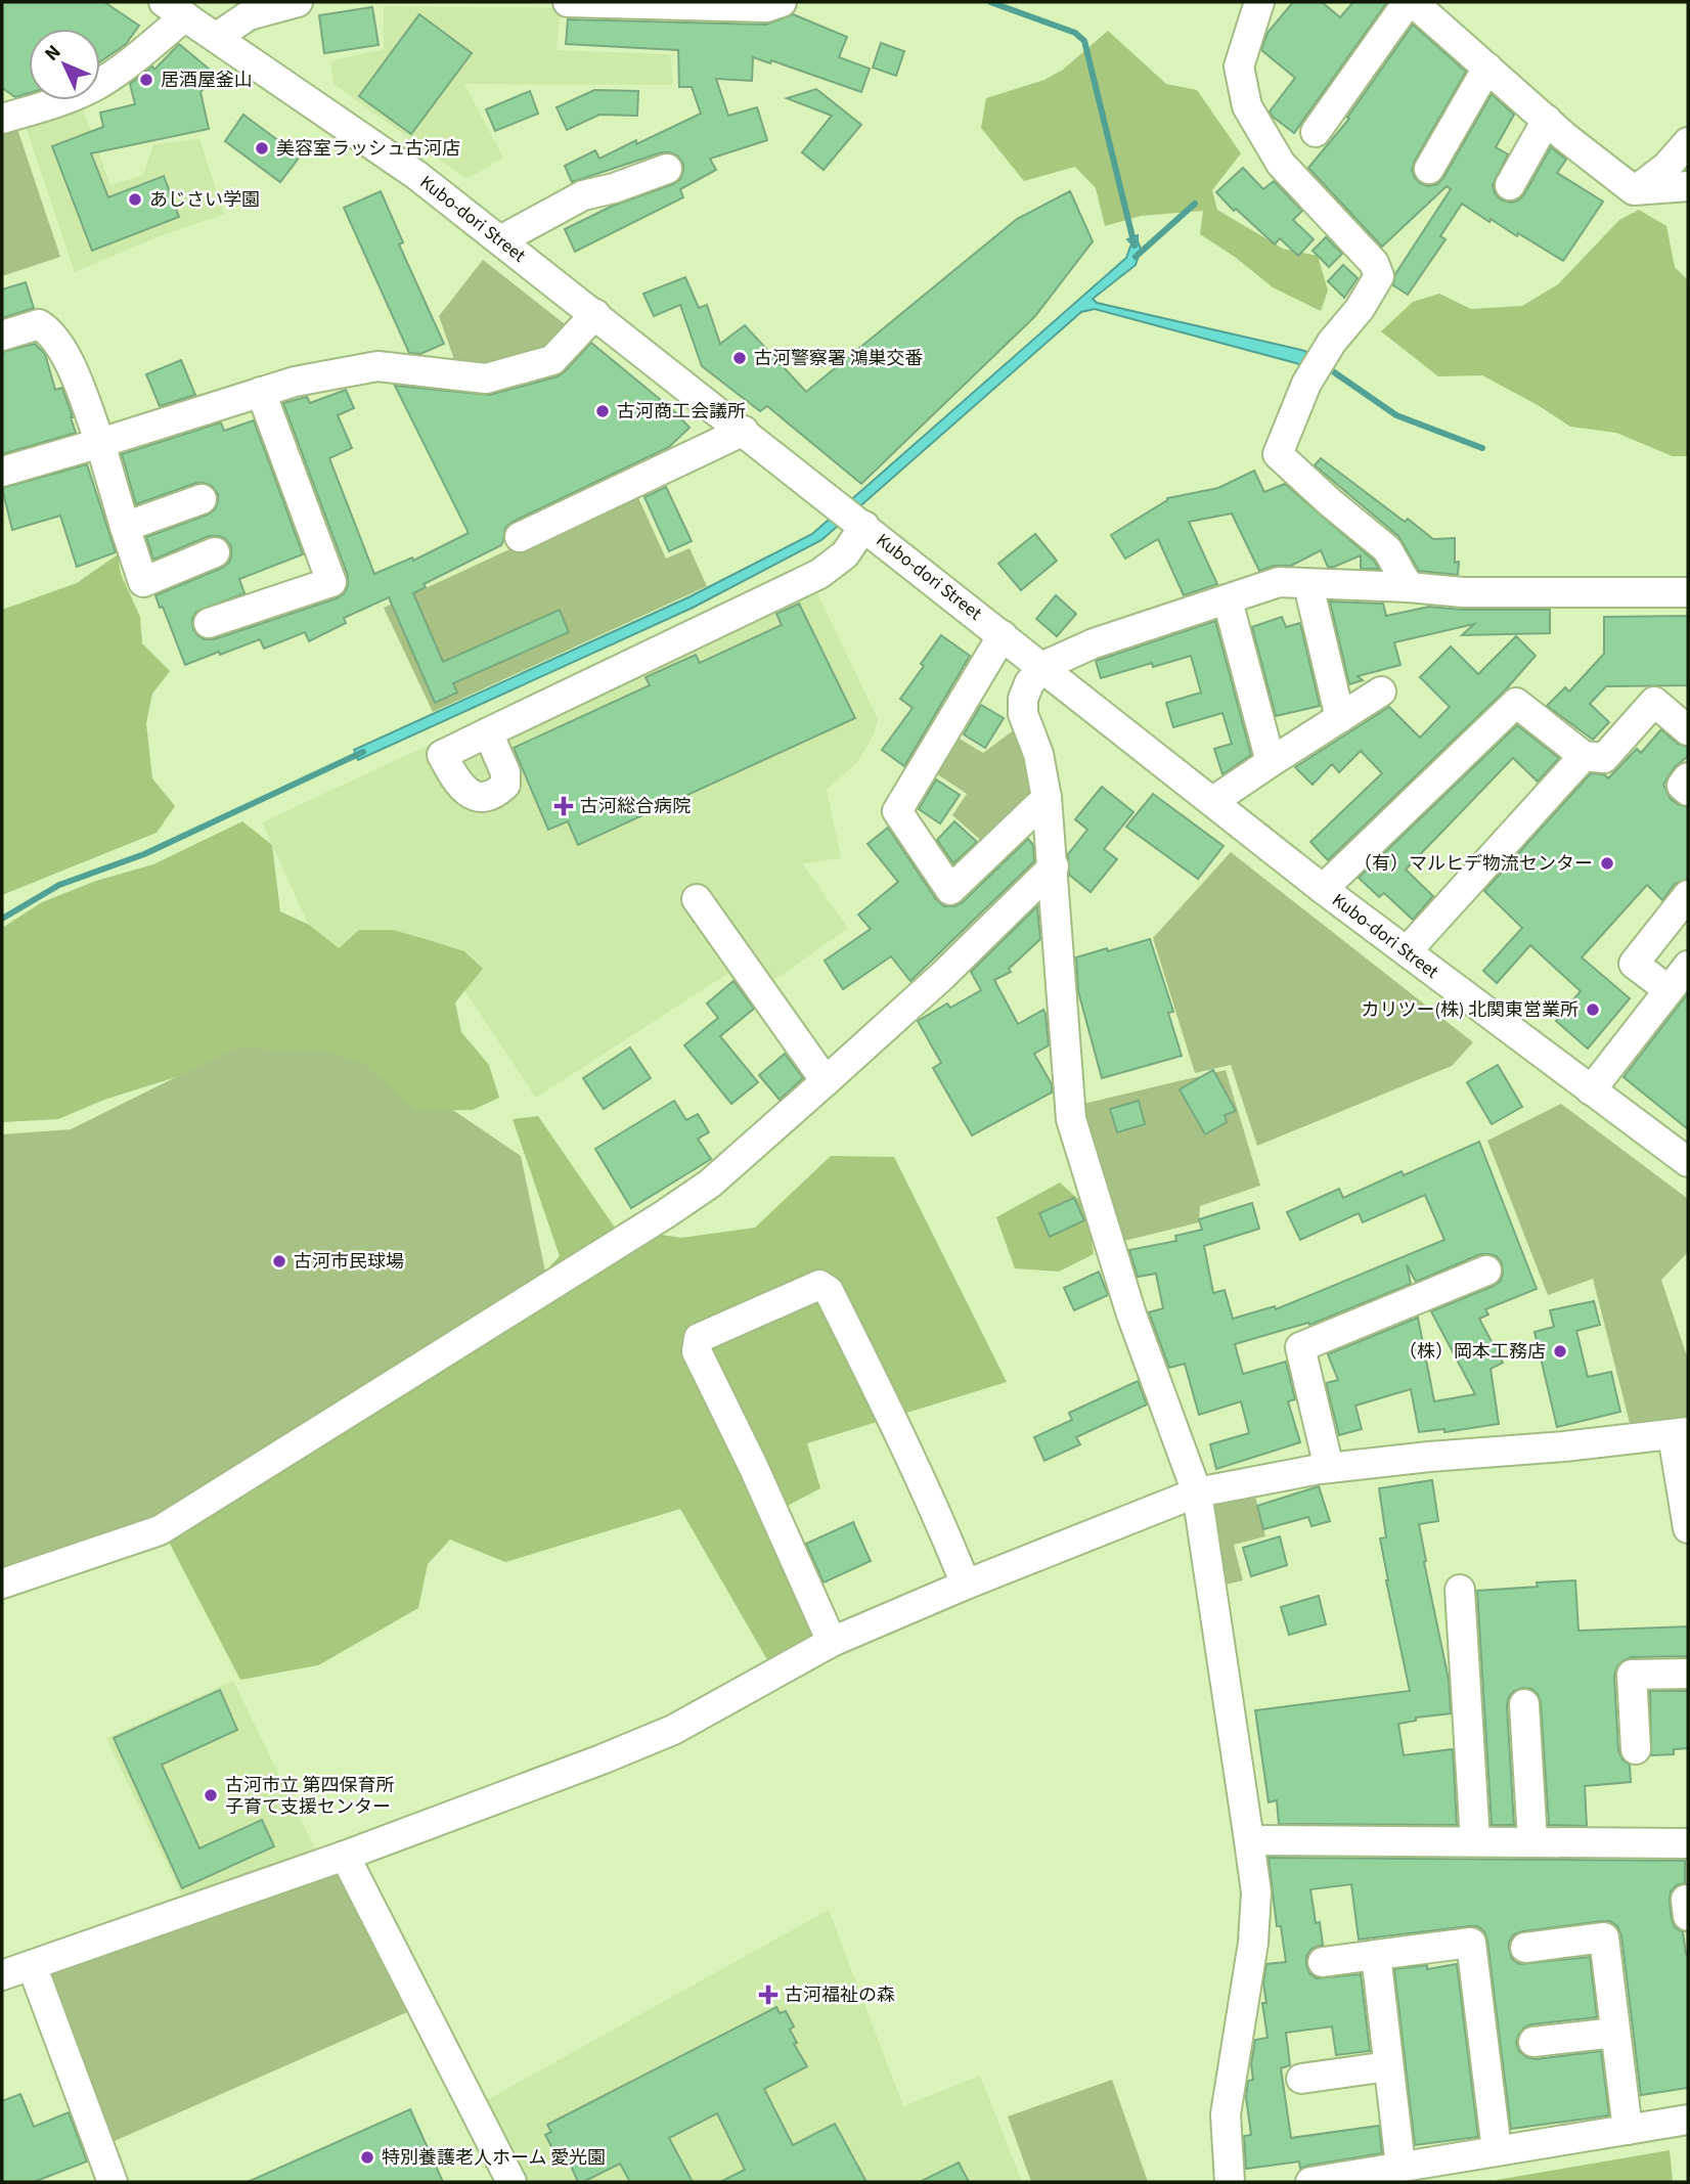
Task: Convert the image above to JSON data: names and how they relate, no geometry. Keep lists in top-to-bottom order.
{
  "streets": {
    "street": ["Kubo-dori Street"]
  },
  "places": {
    "other": [
      "居酒屋釜山",
      "美容室ラッシュ古河店",
      "あじさい学園",
      "古河警察署 鴻巣交番",
      "古河商工会議所",
      "（有）マルヒデ物流センター",
      "カリツー(株) 北関東営業所",
      "古河市民球場",
      "（株）岡本工務店",
      "古河市立 第四保育所 子育て支援センター",
      "特別養護老人ホーム 愛光園"
    ],
    "health": ["古河総合病院", "古河福祉の森"]
  },
  "north": "top left"
}
